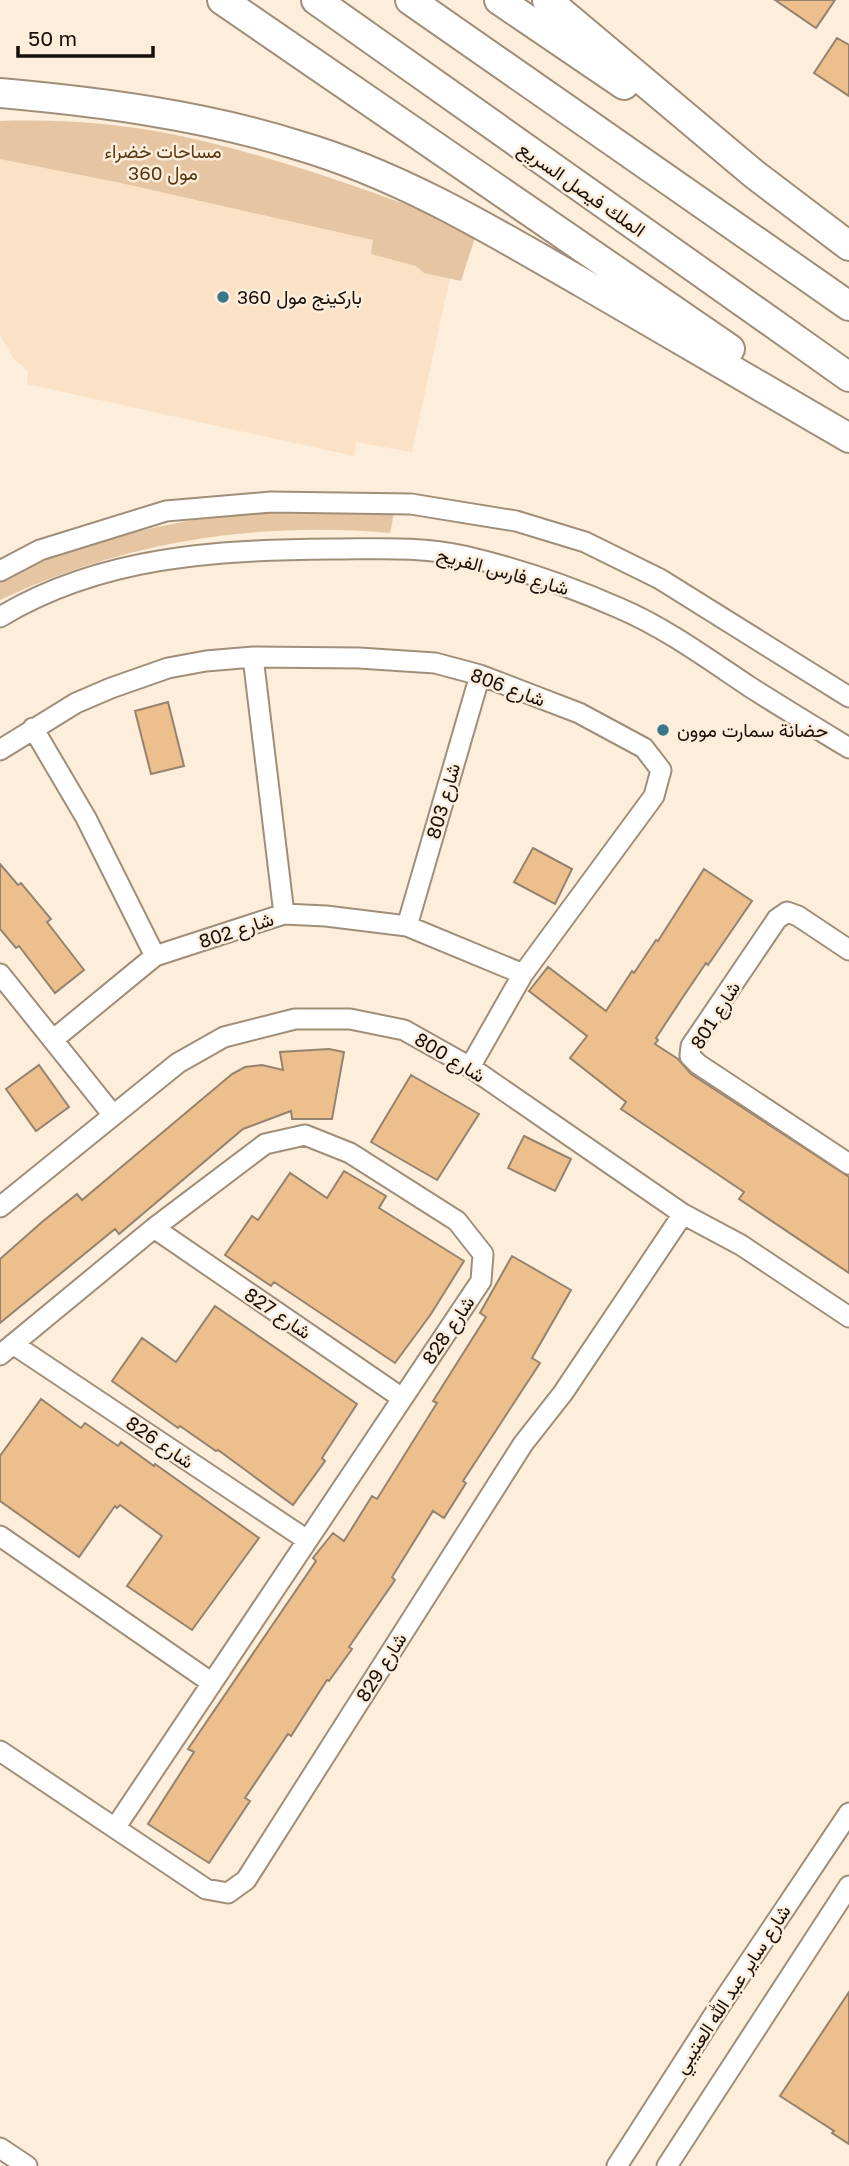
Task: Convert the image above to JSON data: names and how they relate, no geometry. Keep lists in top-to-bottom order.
{
  "streets": {
    "highway": ["الملك فيصل السريع"],
    "street": [
      "شارع فارس الفريح",
      "شارع 806",
      "شارع 803",
      "شارع 802",
      "شارع 801",
      "شارع 800",
      "شارع 827",
      "شارع 828",
      "شارع 826",
      "شارع 829",
      "شارع ساير عبد الله العتيبي"
    ]
  },
  "crossings": [
    ["شارع 806", "شارع 803"],
    ["شارع 806", "شارع 802"],
    ["شارع 806", "شارع 800"],
    ["شارع 803", "شارع 802"],
    ["شارع 800", "شارع 829"],
    ["شارع 827", "شارع 828"],
    ["شارع 828", "شارع 826"],
    ["شارع 828", "شارع 829"]
  ],
  "parks": ["مساحات خضراء 360 مول"],
  "places": ["باركينج مول 360", "حضانة سمارت موون"],
  "scale_bar": "50 m"
}
